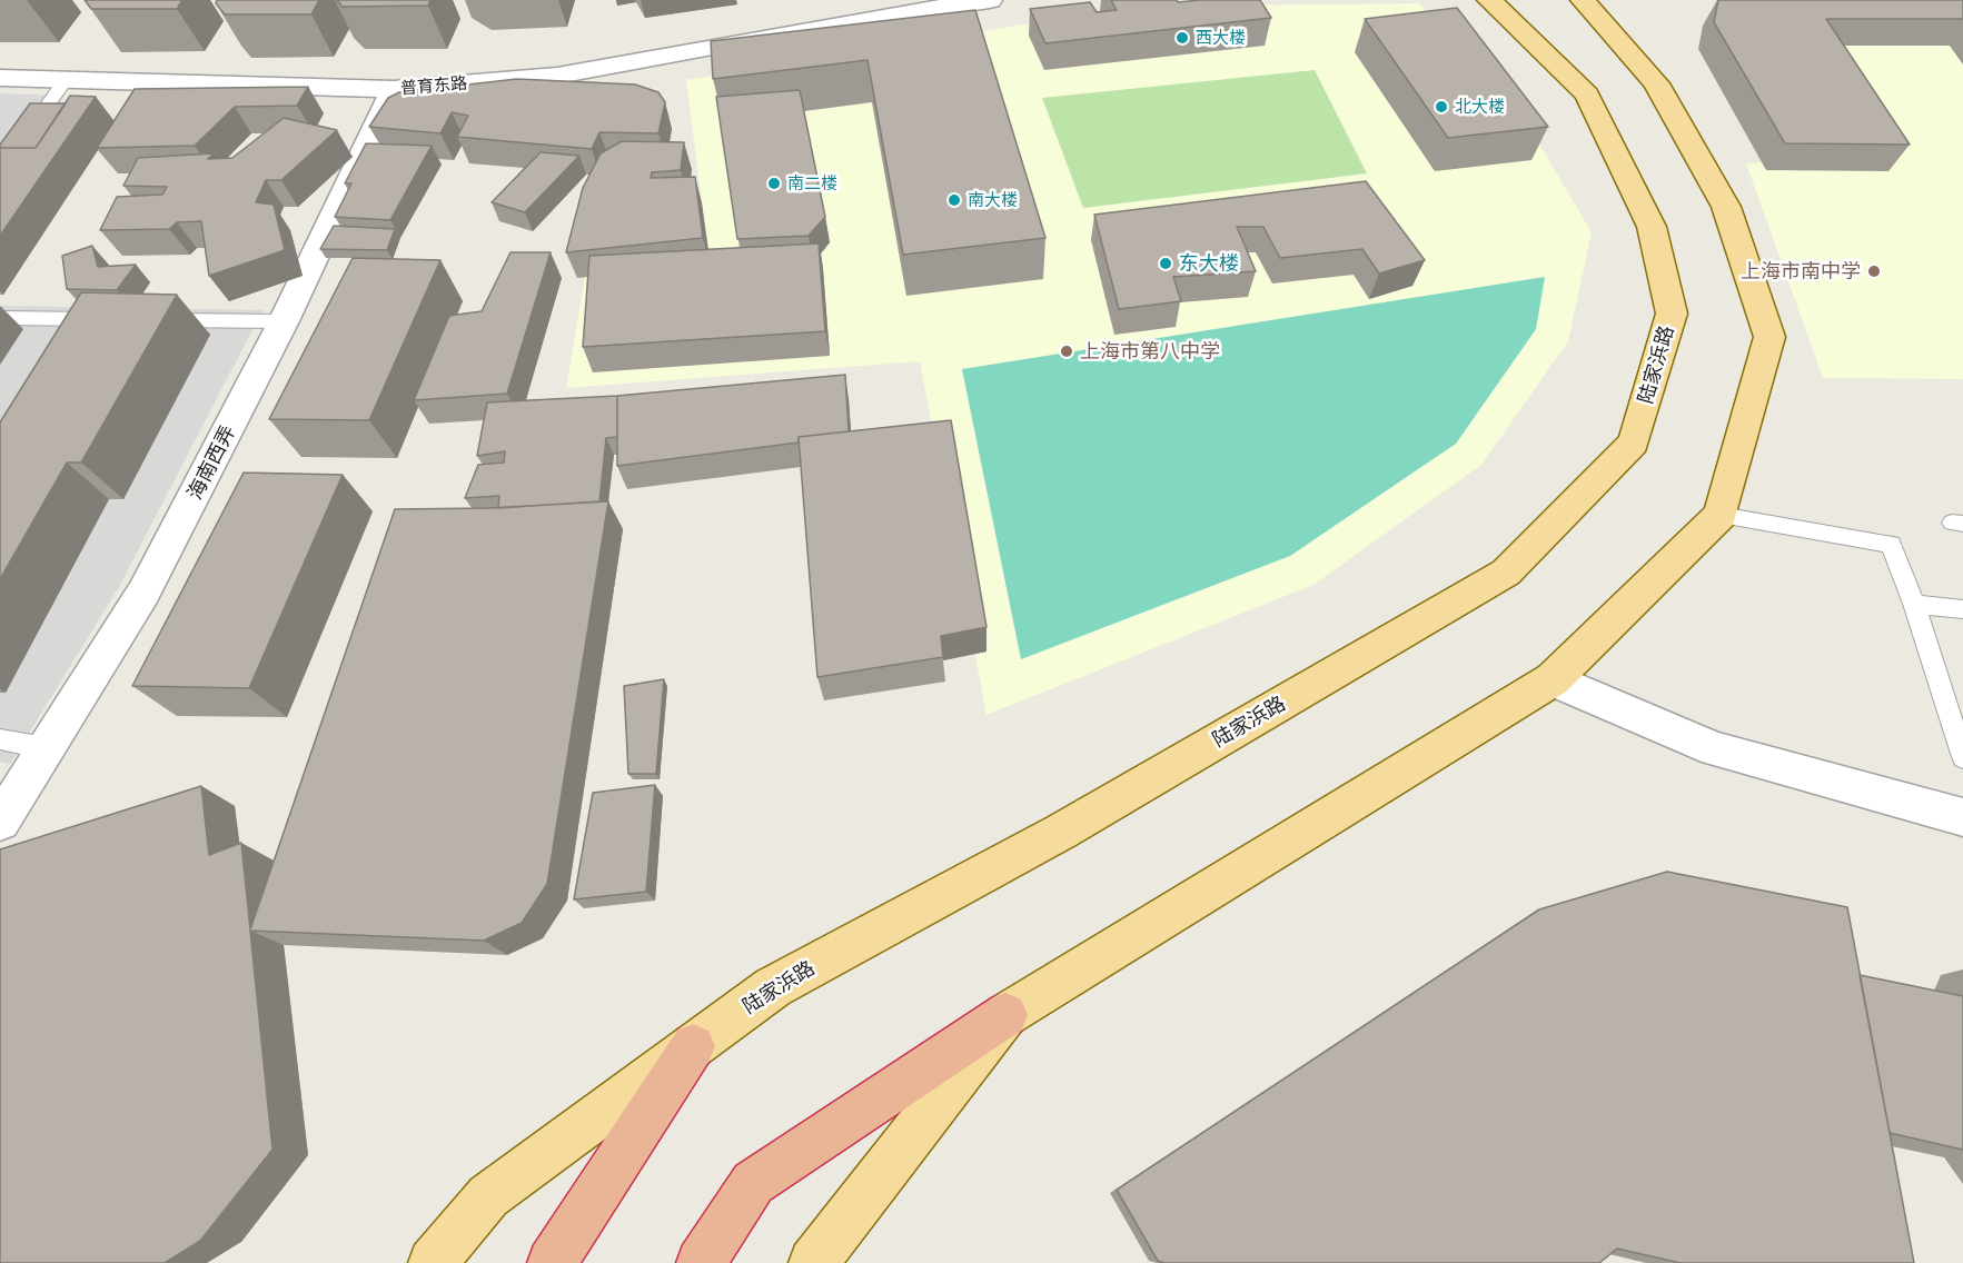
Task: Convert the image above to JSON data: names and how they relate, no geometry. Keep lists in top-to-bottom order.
{
  "streets": {
    "main road": ["陆家浜路"],
    "street": ["普育东路", "海南西弄"]
  },
  "crossings": [
    ["普育东路", "海南西弄"]
  ],
  "places": [
    "西大楼",
    "北大楼",
    "南二楼",
    "南大楼",
    "东大楼",
    "上海市南中学",
    "上海市第八中学"
  ]
}
